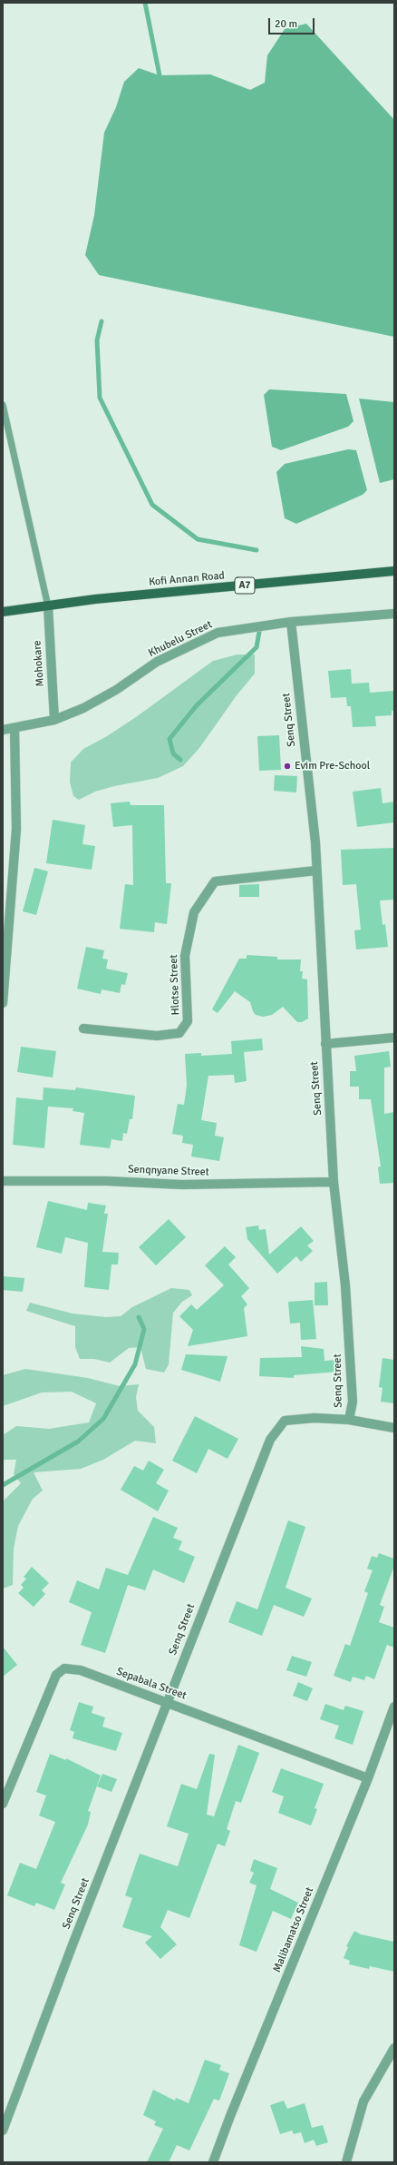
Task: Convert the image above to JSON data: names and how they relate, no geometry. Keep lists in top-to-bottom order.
{
  "streets": {
    "main road": ["Kofi Annan Road", "A7"],
    "street": [
      "Khubelu Street",
      "Mohokare",
      "Senq Street",
      "Hlotse Street",
      "Senqnyane Street",
      "Sepabala Street",
      "Malibamatso Street"
    ]
  },
  "crossings": [
    ["Kofi Annan Road", "Mohokare"],
    ["Khubelu Street", "Mohokare"],
    ["Khubelu Street", "Senq Street"],
    ["Senq Street", "Hlotse Street"],
    ["Senq Street", "Senqnyane Street"],
    ["Senq Street", "Sepabala Street"],
    ["Sepabala Street", "Malibamatso Street"]
  ],
  "places": ["Evim Pre-School"],
  "scale_bar": "20 m"
}
